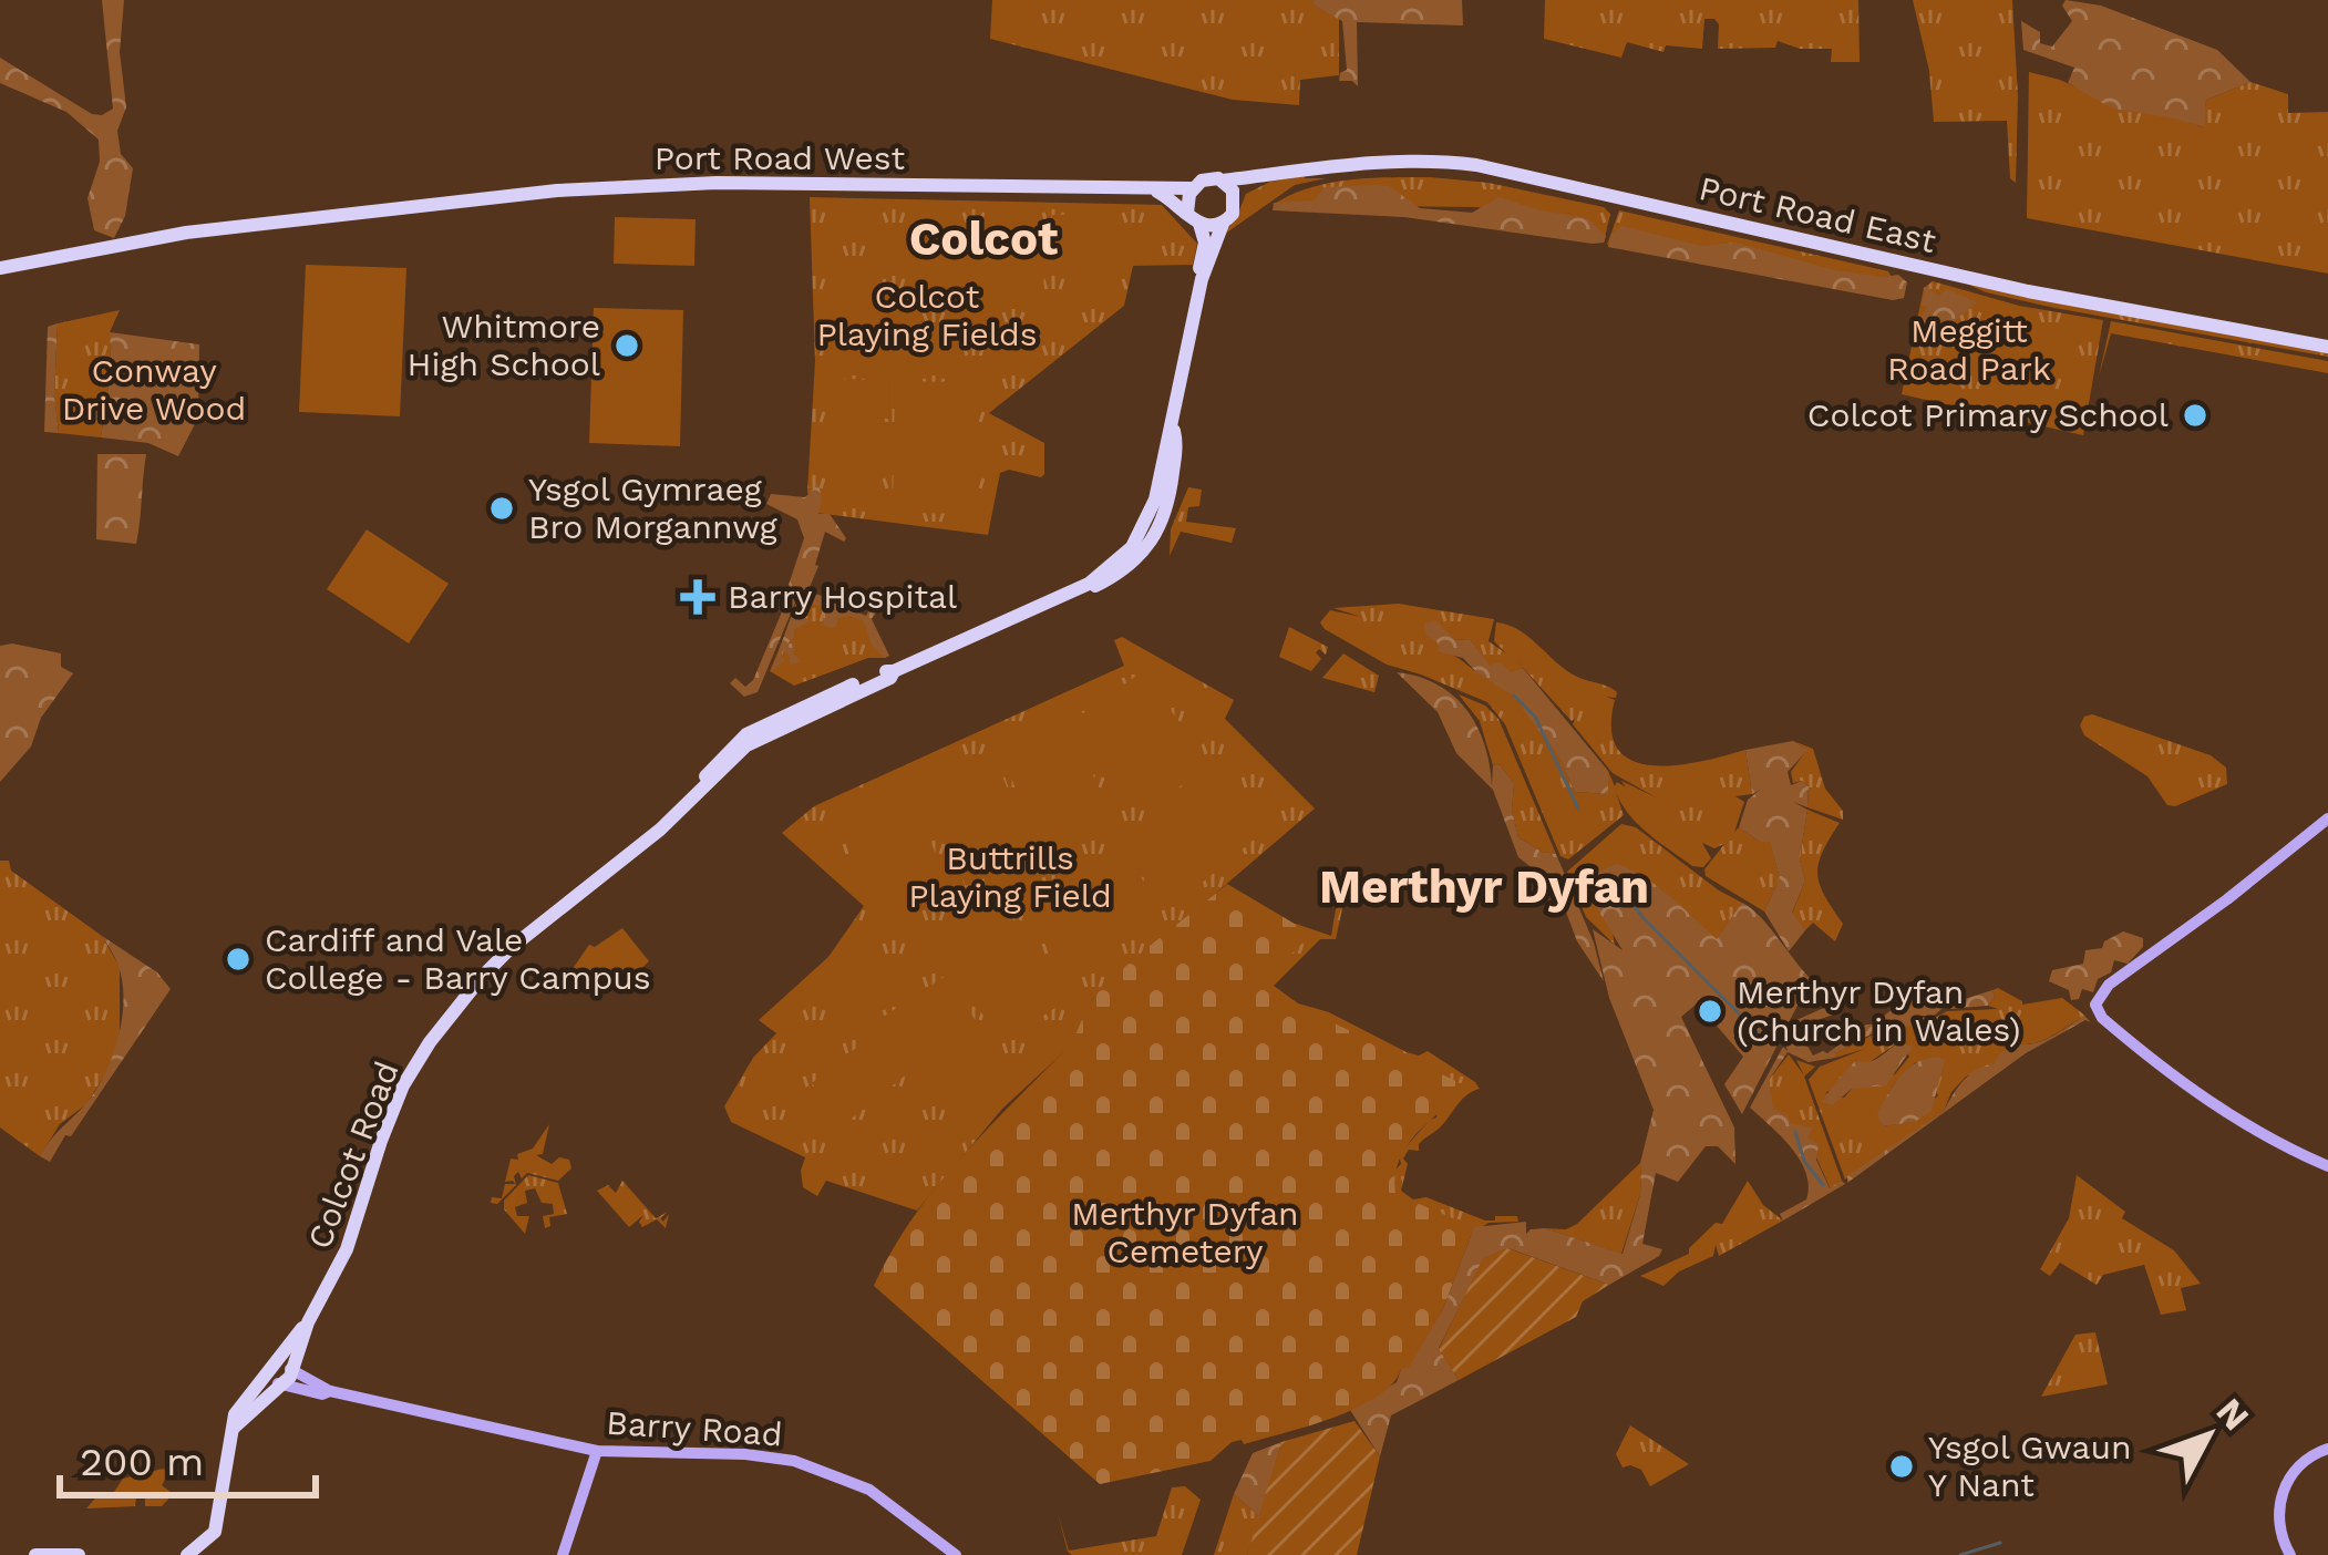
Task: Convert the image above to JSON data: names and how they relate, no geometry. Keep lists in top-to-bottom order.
{
  "streets": {
    "main road": ["Port Road West", "Port Road East", "Colcot Road"],
    "street": ["Barry Road"]
  },
  "crossings": [
    ["Port Road West", "Port Road East"],
    ["Port Road West", "Colcot Road"],
    ["Port Road East", "Colcot Road"],
    ["Colcot Road", "Barry Road"]
  ],
  "districts": ["Colcot", "Merthyr Dyfan"],
  "parks": [
    "Colcot Playing Fields",
    "Meggitt Road Park",
    "Conway Drive Wood",
    "Buttrills Playing Field",
    "Merthyr Dyfan Cemetery"
  ],
  "places": {
    "other": [
      "Whitmore High School",
      "Colcot Primary School",
      "Ysgol Gymraeg Bro Morgannwg",
      "Cardiff and Vale College - Barry Campus",
      "Merthyr Dyfan (Church in Wales)",
      "Ysgol Gwaun Y Nant"
    ],
    "health": ["Barry Hospital"]
  },
  "scale_bar": "200 m",
  "north": "top right"
}
